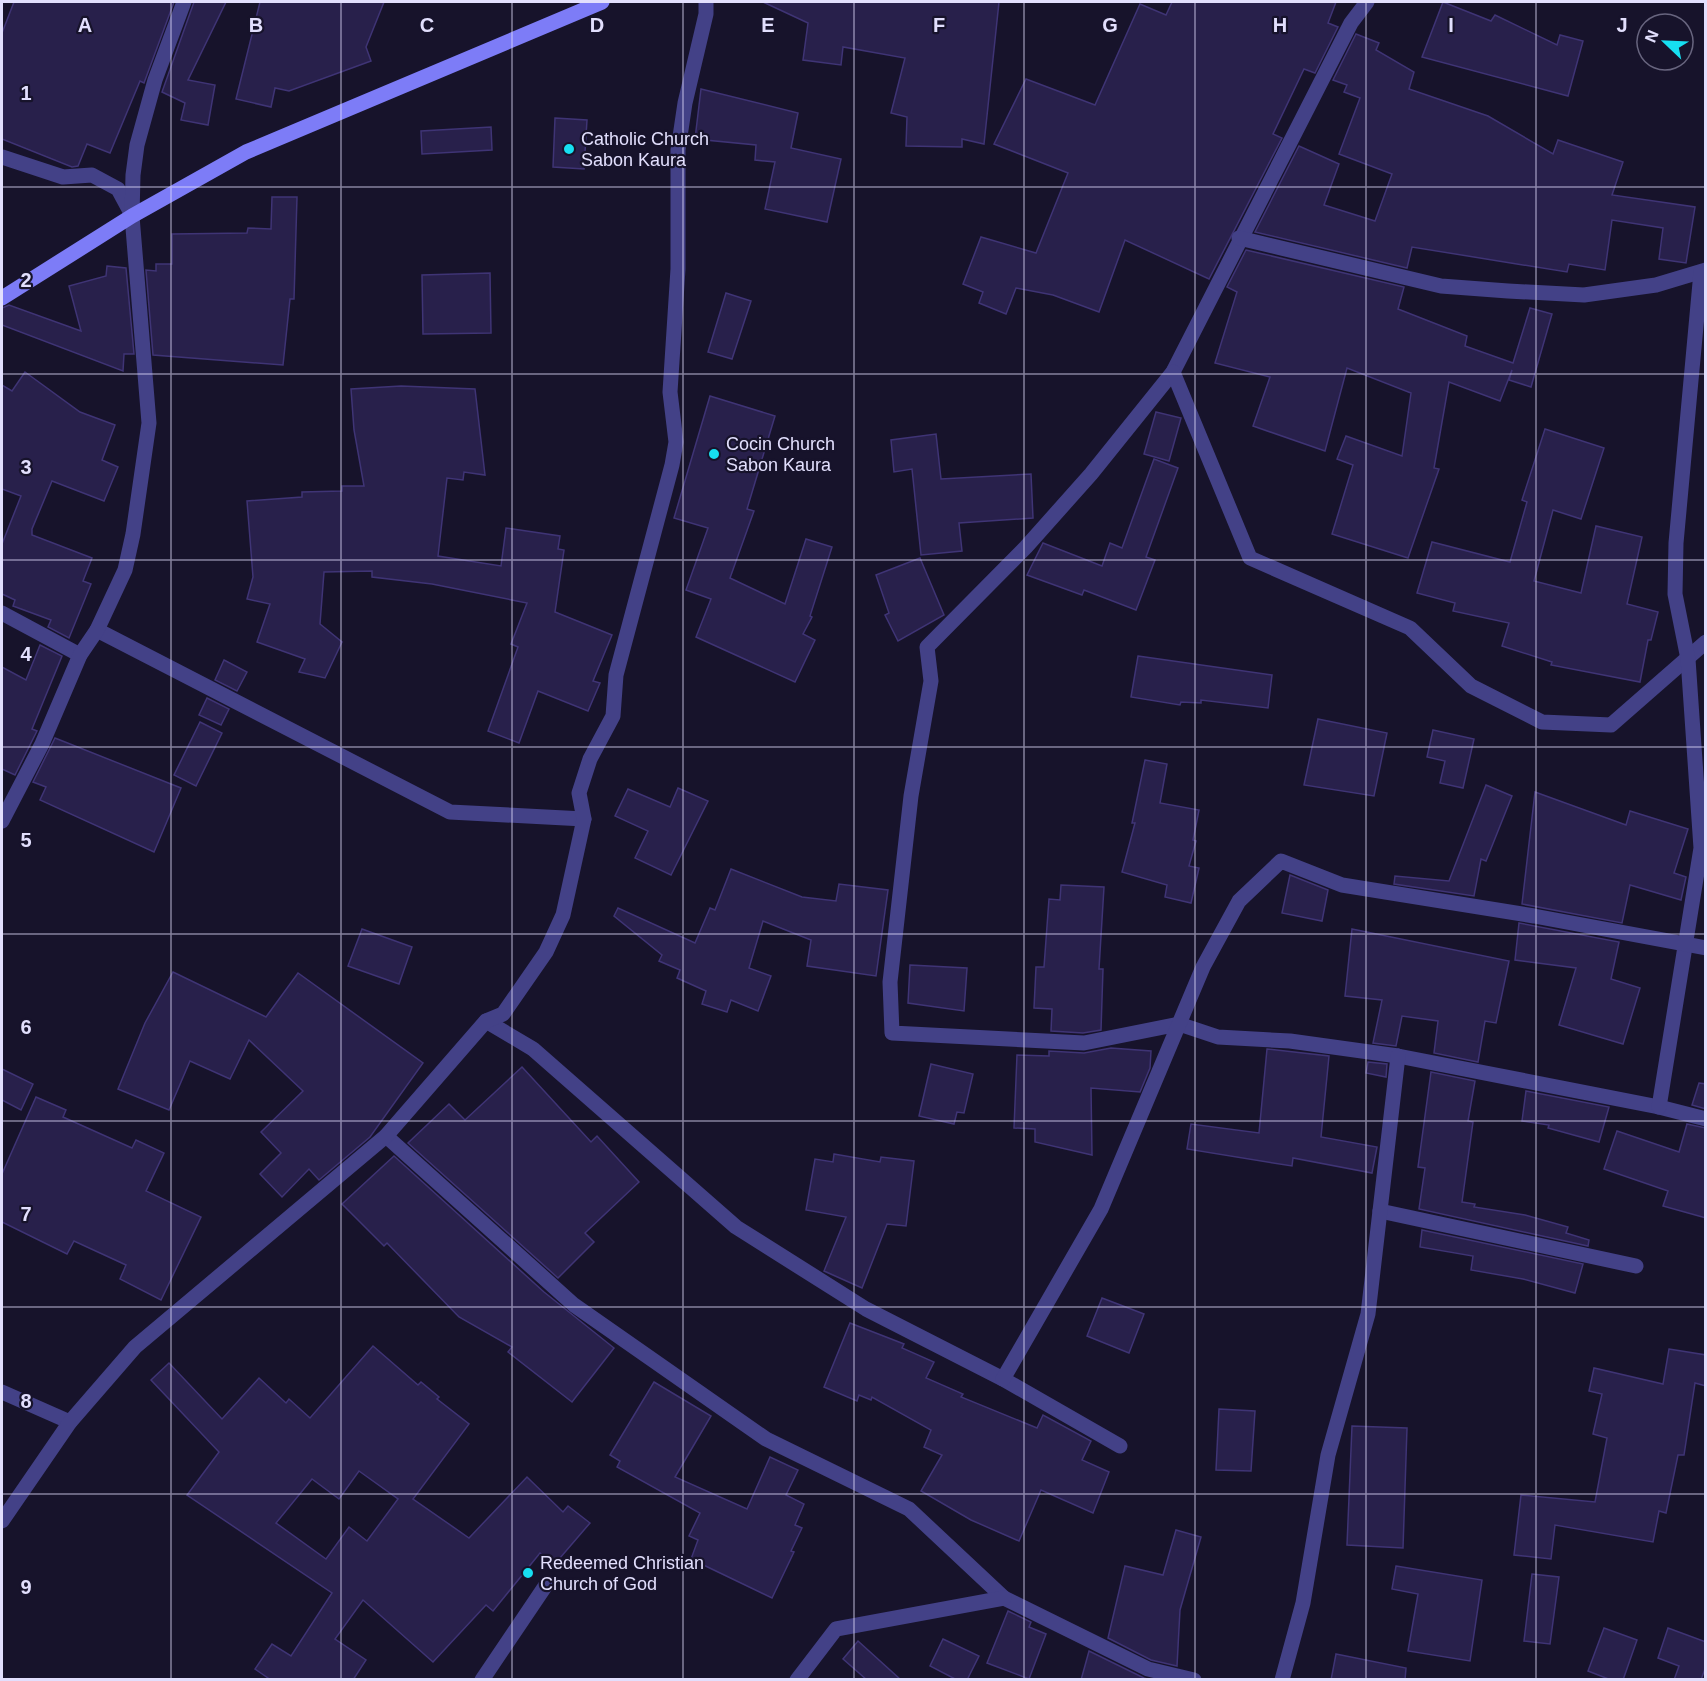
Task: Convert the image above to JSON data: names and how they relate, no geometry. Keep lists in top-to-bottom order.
{
  "places": ["Catholic Church Sabon Kaura", "Cocin Church Sabon Kaura", "Redeemed Christian Church of God"],
  "north": "top left",
  "grid": {
    "columns": [
      "A",
      "B",
      "C",
      "D",
      "E",
      "F",
      "G",
      "H",
      "I",
      "J"
    ],
    "rows": [
      "1",
      "2",
      "3",
      "4",
      "5",
      "6",
      "7",
      "8",
      "9"
    ]
  }
}
